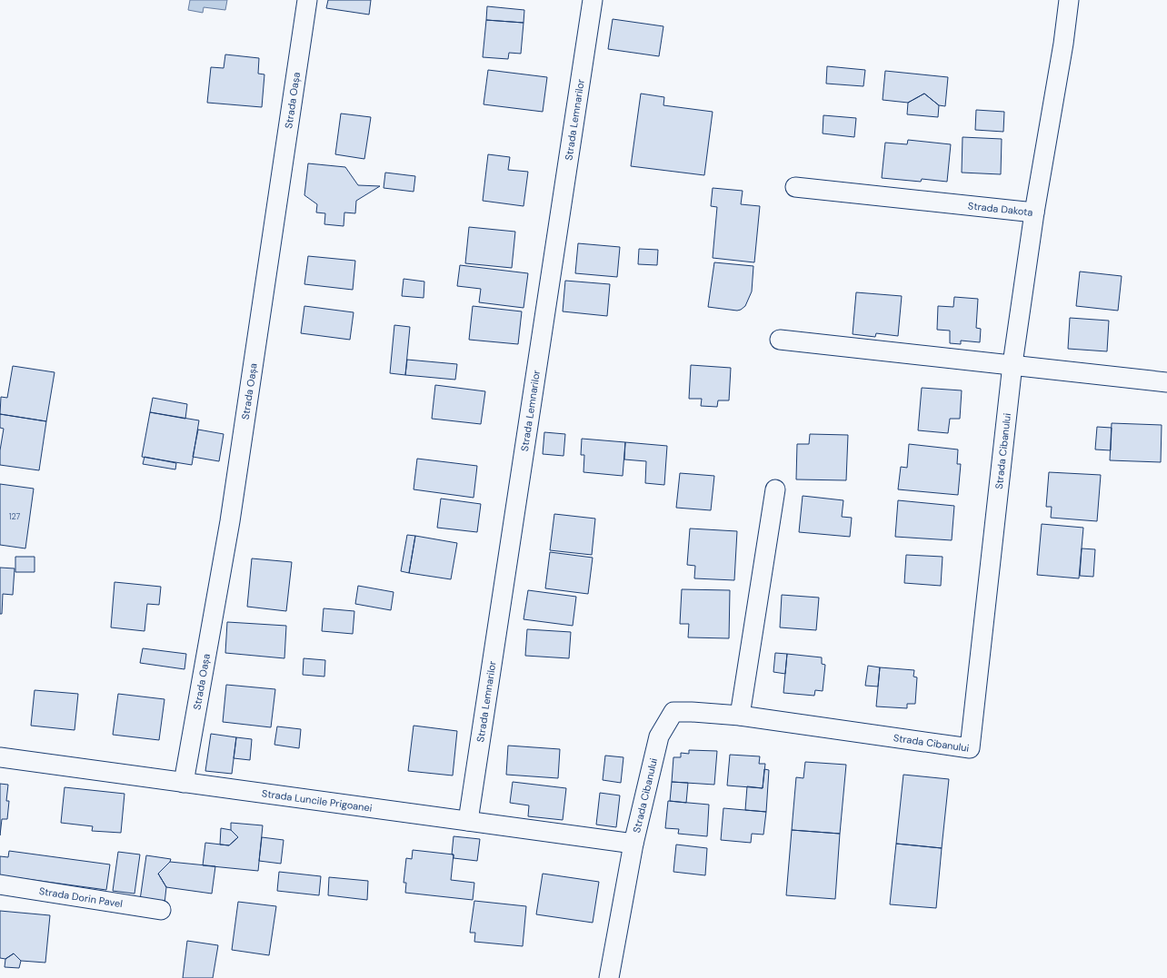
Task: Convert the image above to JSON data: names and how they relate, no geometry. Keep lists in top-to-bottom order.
{
  "streets": {
    "street": [
      "Strada Oașa",
      "Strada Lemnarilor",
      "Strada Dakota",
      "Strada Cibanului",
      "Strada Luncile Prigoanei",
      "Strada Dorin Pavel"
    ]
  },
  "crossings": [
    ["Strada Oașa", "Strada Luncile Prigoanei"],
    ["Strada Lemnarilor", "Strada Luncile Prigoanei"],
    ["Strada Dakota", "Strada Cibanului"],
    ["Strada Cibanului", "Strada Luncile Prigoanei"]
  ],
  "house_numbers": ["127"]
}
